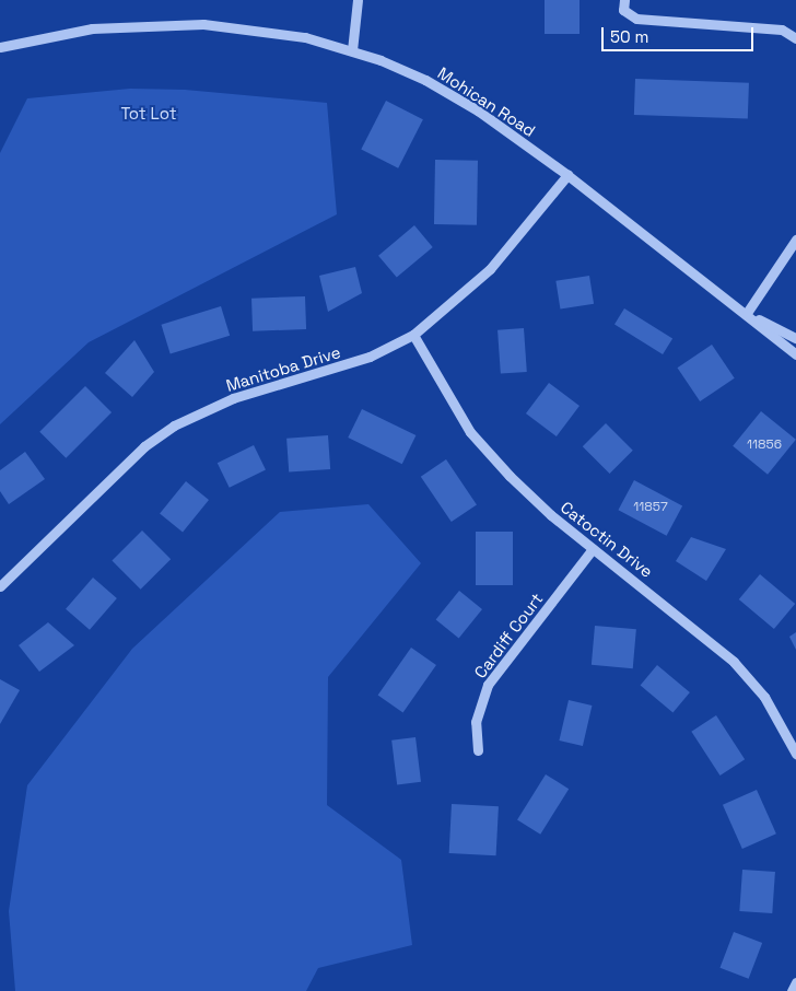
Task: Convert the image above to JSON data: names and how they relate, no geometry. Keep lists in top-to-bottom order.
{
  "streets": {
    "street": [
      "Mohican Road",
      "Manitoba Drive",
      "Catoctin Drive",
      "Cardiff Court"
    ]
  },
  "crossings": [
    ["Mohican Road", "Manitoba Drive"],
    ["Manitoba Drive", "Catoctin Drive"],
    ["Catoctin Drive", "Cardiff Court"]
  ],
  "parks": ["Tot Lot"],
  "house_numbers": ["11856", "11857"],
  "scale_bar": "50 m"
}
